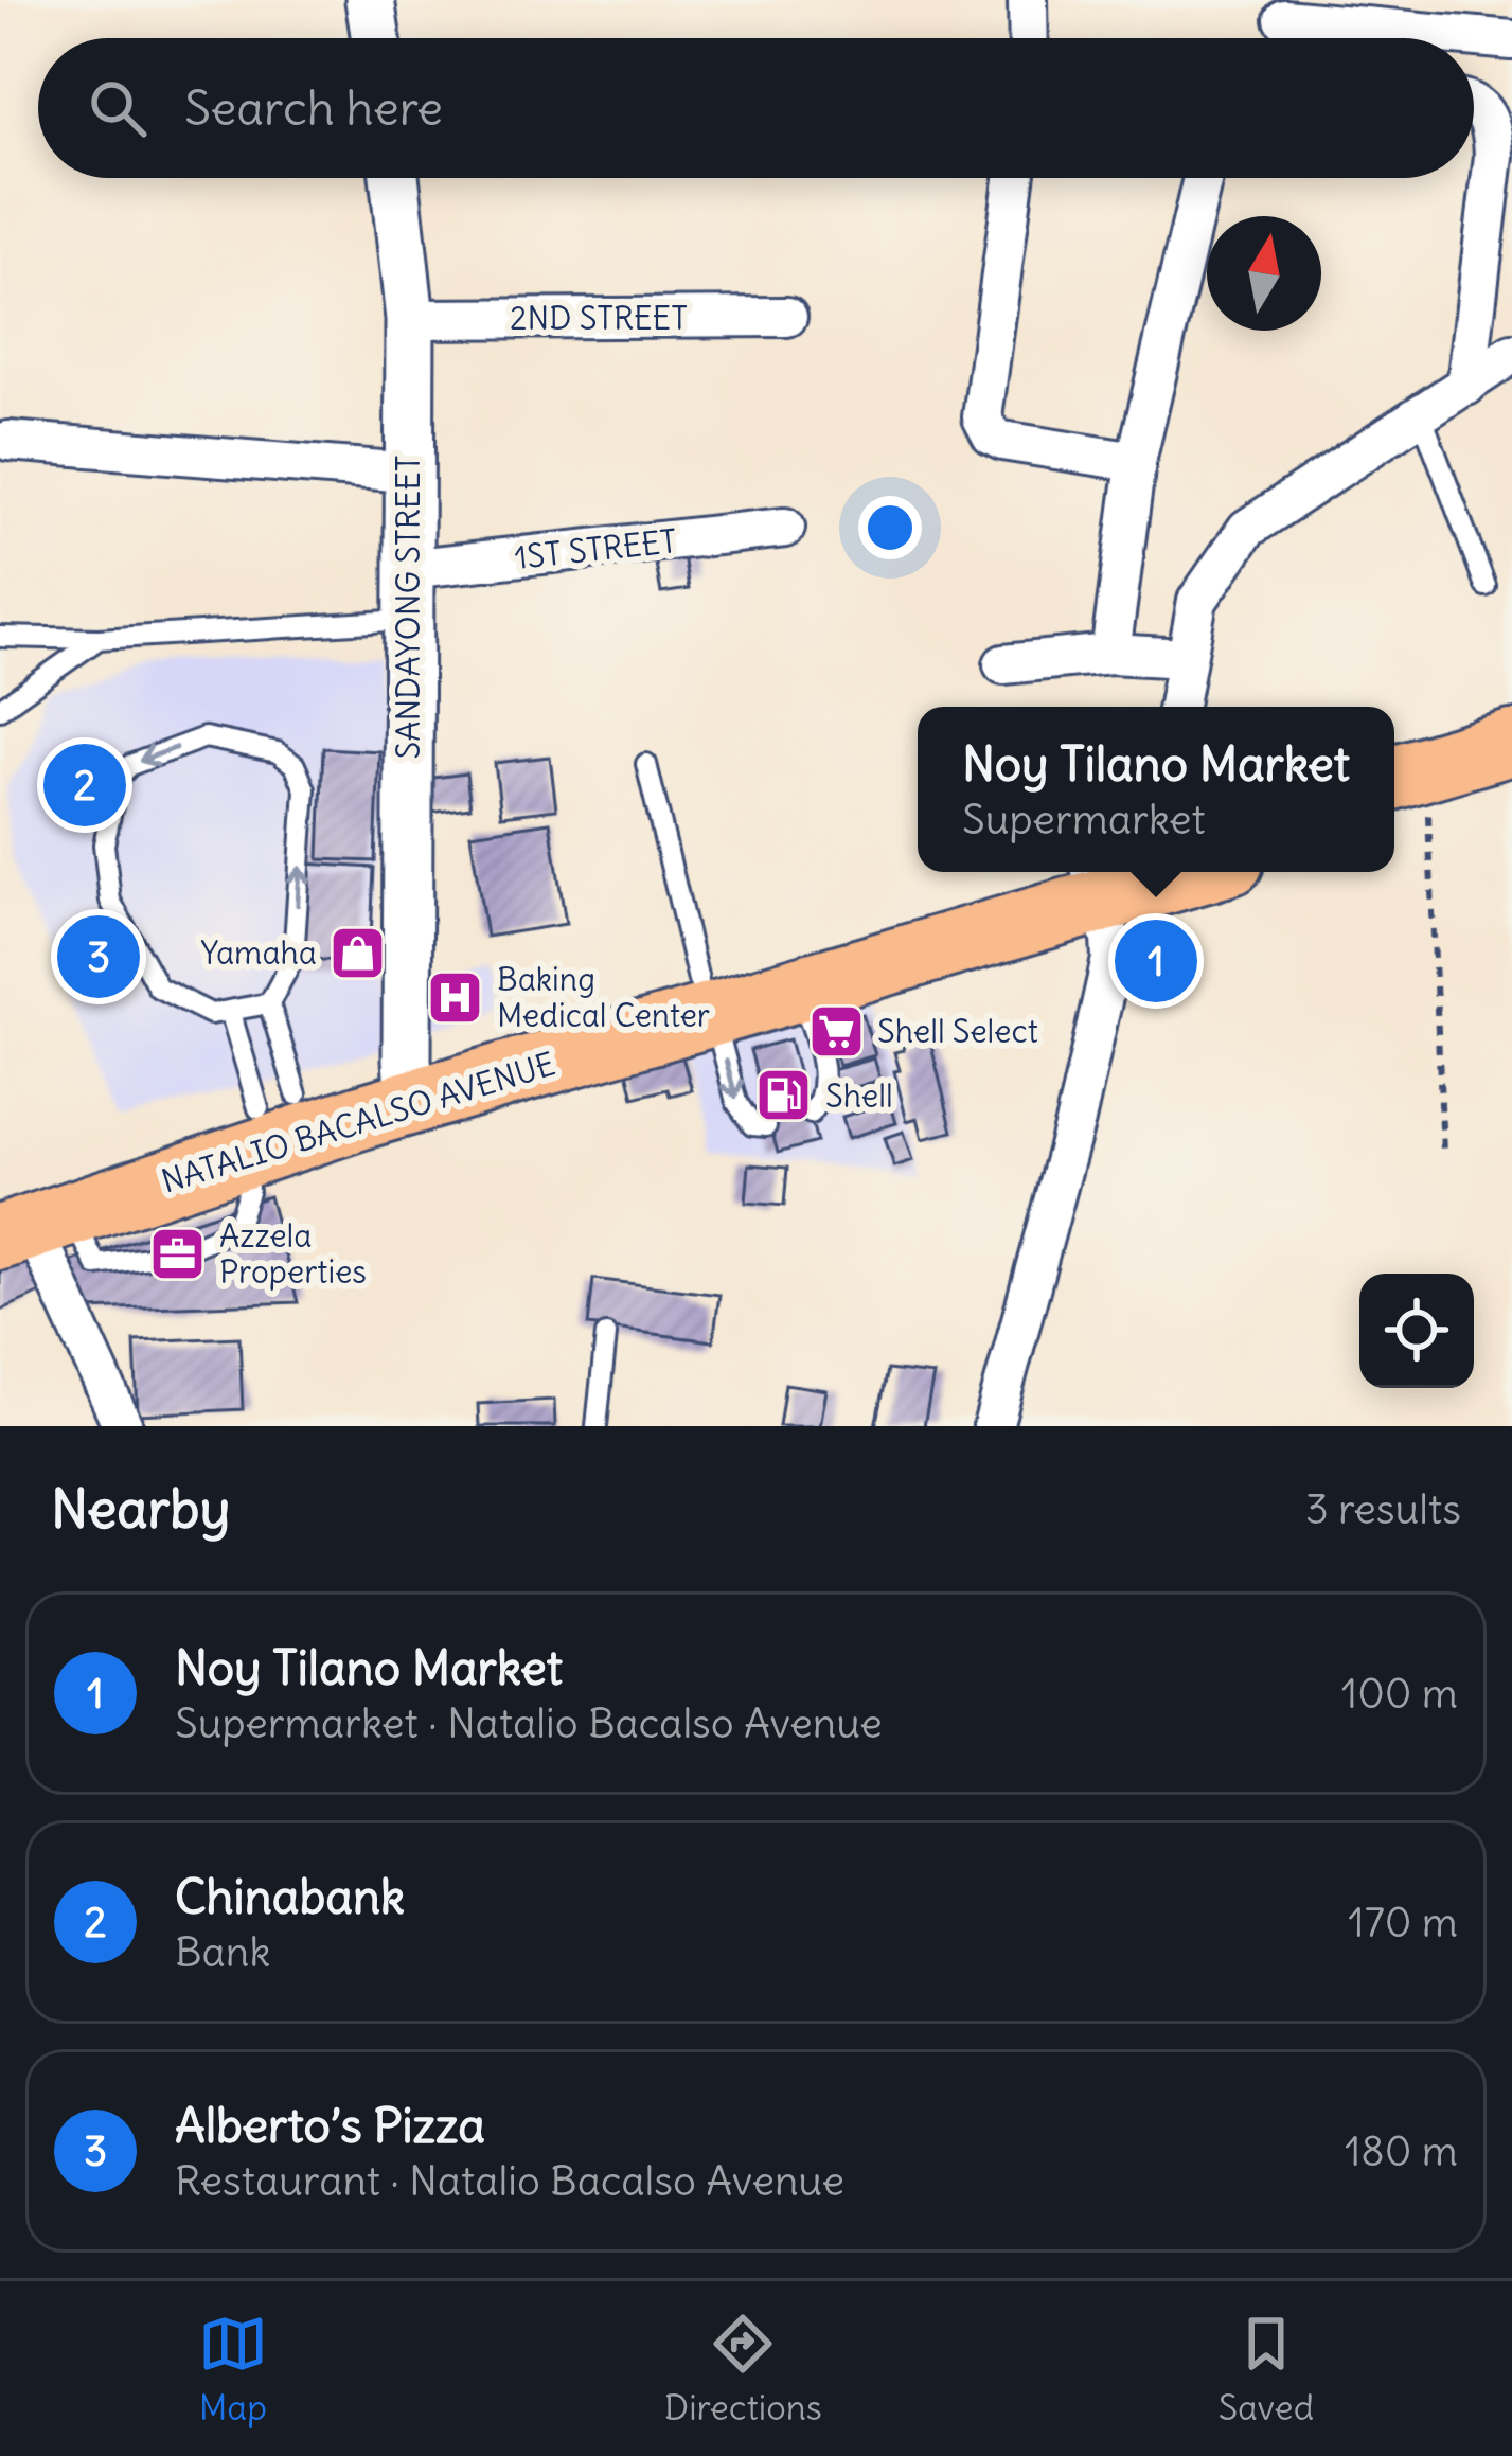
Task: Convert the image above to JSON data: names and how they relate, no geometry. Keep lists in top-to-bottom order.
{
  "streets": {
    "highway": ["NATALIO BACALSO AVENUE"],
    "street": ["2ND STREET", "1ST STREET", "SANDAYONG STREET"]
  },
  "crossings": [
    ["2ND STREET", "SANDAYONG STREET"],
    ["1ST STREET", "SANDAYONG STREET"],
    ["SANDAYONG STREET", "NATALIO BACALSO AVENUE"]
  ],
  "places": {
    "shop": ["Yamaha"],
    "hospital": ["Baking Medical Center"],
    "supermarket": ["Shell Select"],
    "fuel station": ["Shell"],
    "office": ["Azzela Properties"]
  },
  "north": "top",
  "page": {
    "search": "Search here",
    "popup": ["Noy Tilano Market", "Supermarket"],
    "pins": ["2", "3", "1"],
    "heading": ["Nearby", "3 results"],
    "list": [
      {
        "mark": "1",
        "name": "Noy Tilano Market",
        "note": "Supermarket · Natalio Bacalso Avenue",
        "value": "100 m"
      },
      {
        "mark": "2",
        "name": "Chinabank",
        "note": "Bank",
        "value": "170 m"
      },
      {
        "mark": "3",
        "name": "Alberto’s Pizza",
        "note": "Restaurant · Natalio Bacalso Avenue",
        "value": "180 m"
      }
    ],
    "nav": ["Map", "Directions", "Saved"]
  }
}
